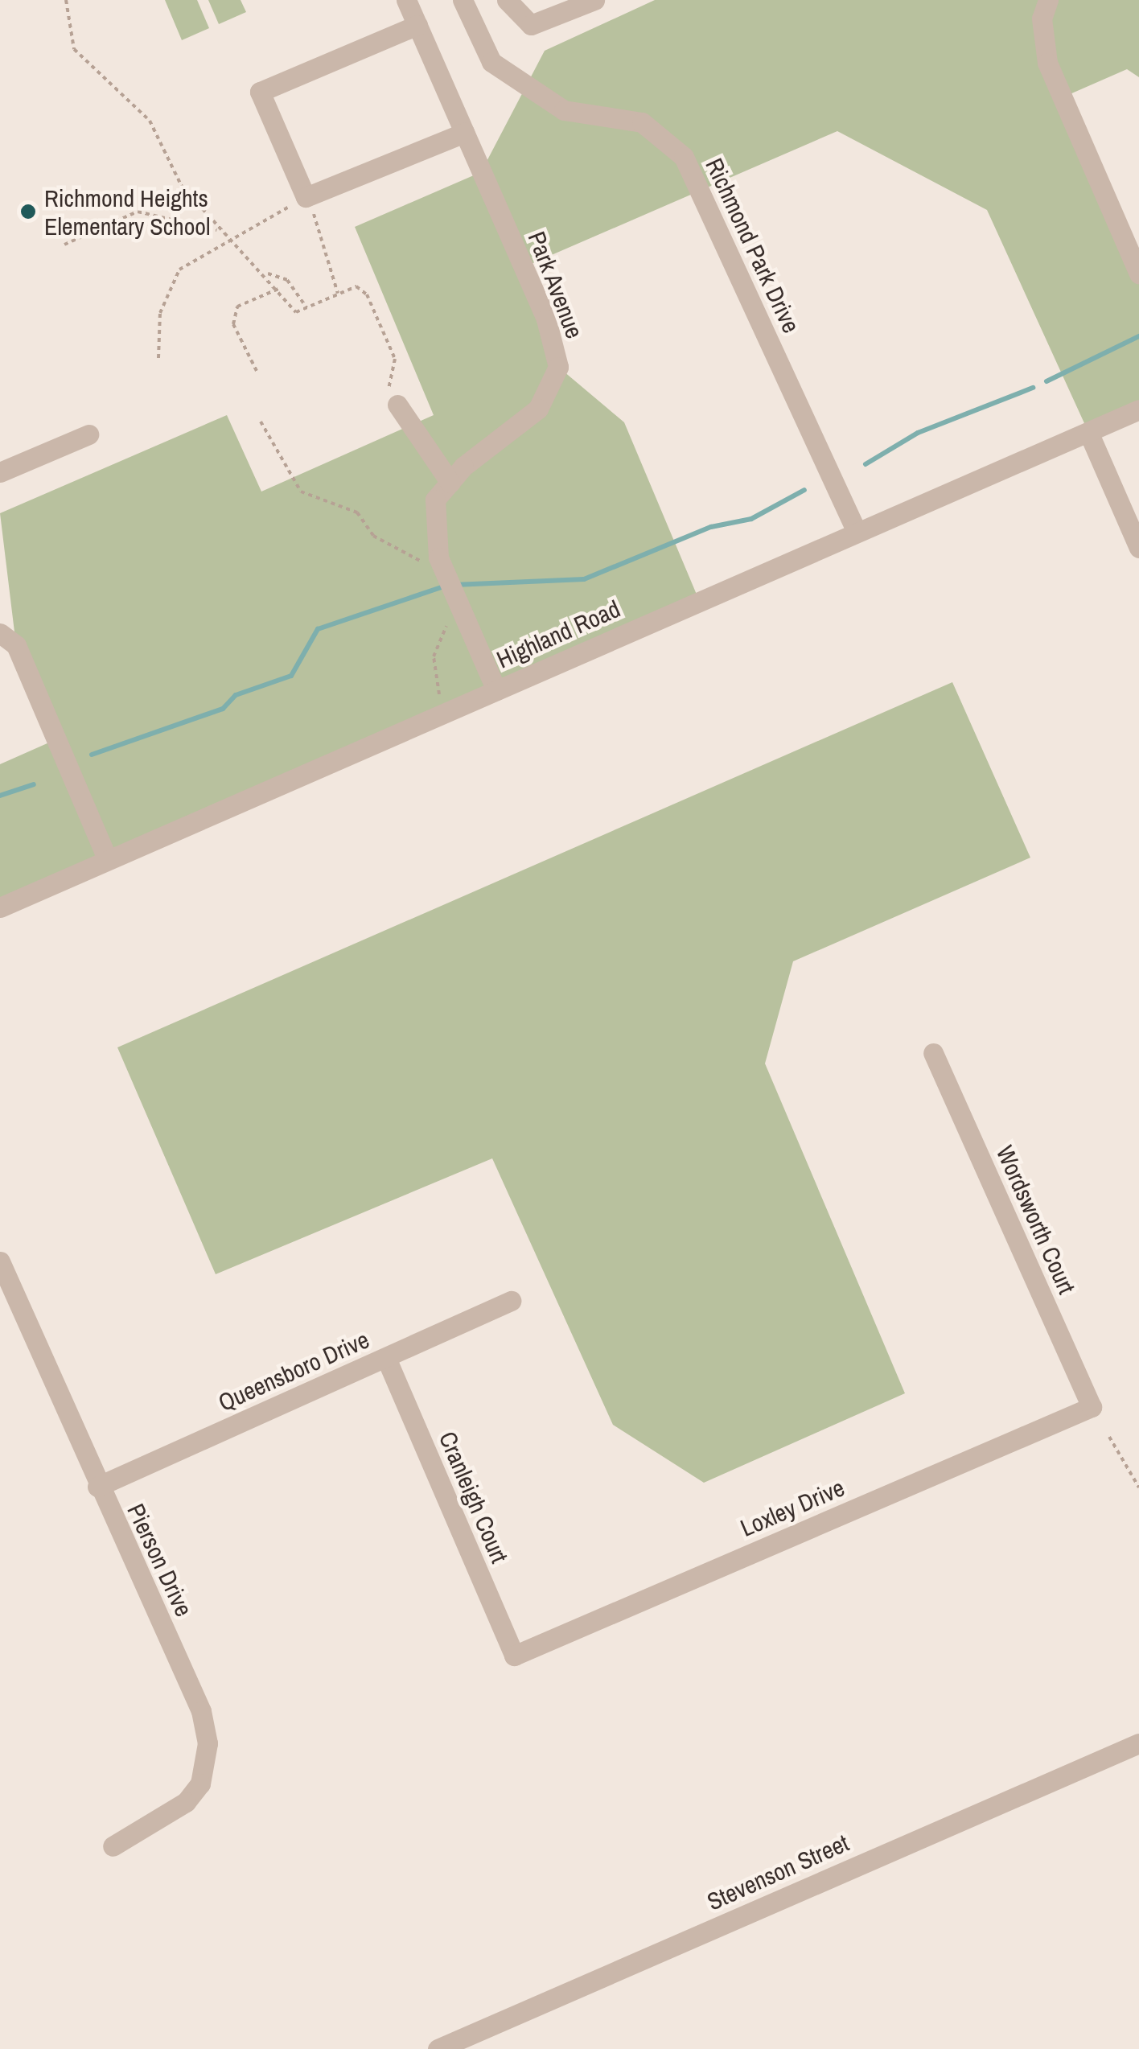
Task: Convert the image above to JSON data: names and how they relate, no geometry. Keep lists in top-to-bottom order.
{
  "streets": {
    "street": [
      "Richmond Park Drive",
      "Park Avenue",
      "Highland Road",
      "Wordsworth Court",
      "Queensboro Drive",
      "Cranleigh Court",
      "Loxley Drive",
      "Pierson Drive",
      "Stevenson Street"
    ]
  },
  "crossings": [
    ["Richmond Park Drive", "Highland Road"],
    ["Park Avenue", "Highland Road"],
    ["Wordsworth Court", "Loxley Drive"],
    ["Queensboro Drive", "Cranleigh Court"],
    ["Queensboro Drive", "Pierson Drive"],
    ["Cranleigh Court", "Loxley Drive"]
  ],
  "places": ["Richmond Heights Elementary School"]
}
